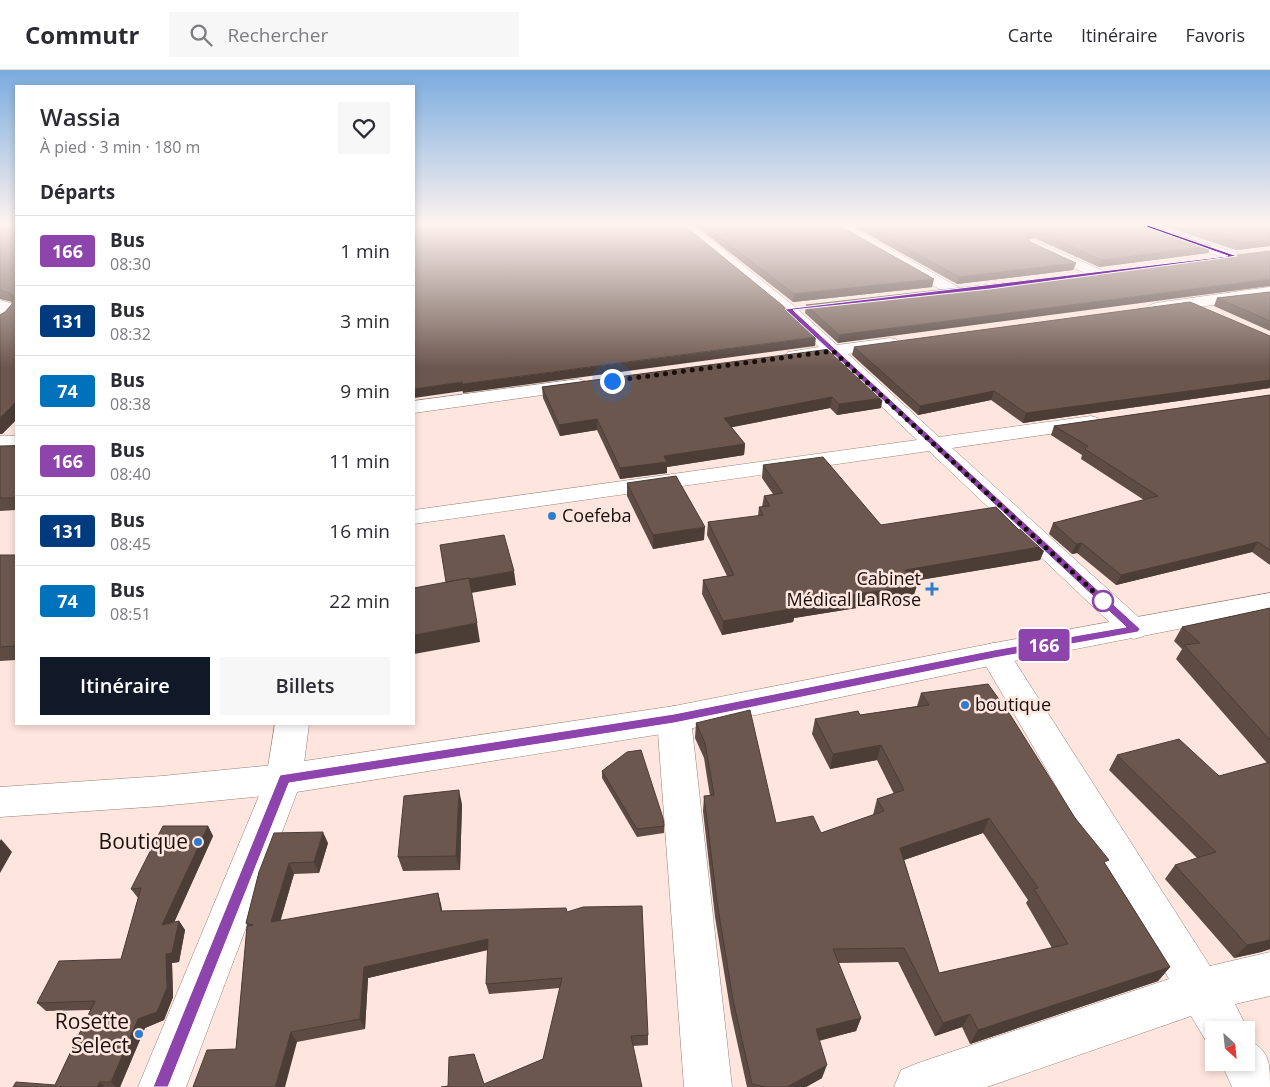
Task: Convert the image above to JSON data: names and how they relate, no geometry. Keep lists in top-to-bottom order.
{
  "places": {
    "other": [
      "Coefeba",
      "boutique",
      "Boutique",
      "Rosette Select"
    ],
    "health": ["Cabinet Médical La Rose"]
  },
  "lines": ["bus line 166"],
  "north": "bottom right",
  "page": {
    "header": "Commutr",
    "search": "Rechercher",
    "nav": ["Carte", "Itinéraire", "Favoris"],
    "on_map": "166",
    "heading": [
      ["Wassia", "À pied · 3 min · 180 m"],
      "Départs"
    ],
    "list": [
      {
        "mark": "166",
        "name": "Bus",
        "note": "08:30",
        "value": "1 min"
      },
      {
        "mark": "131",
        "name": "Bus",
        "note": "08:32",
        "value": "3 min"
      },
      {
        "mark": "74",
        "name": "Bus",
        "note": "08:38",
        "value": "9 min"
      },
      {
        "mark": "166",
        "name": "Bus",
        "note": "08:40",
        "value": "11 min"
      },
      {
        "mark": "131",
        "name": "Bus",
        "note": "08:45",
        "value": "16 min"
      },
      {
        "mark": "74",
        "name": "Bus",
        "note": "08:51",
        "value": "22 min"
      }
    ],
    "buttons": ["Itinéraire", "Billets"]
  }
}
